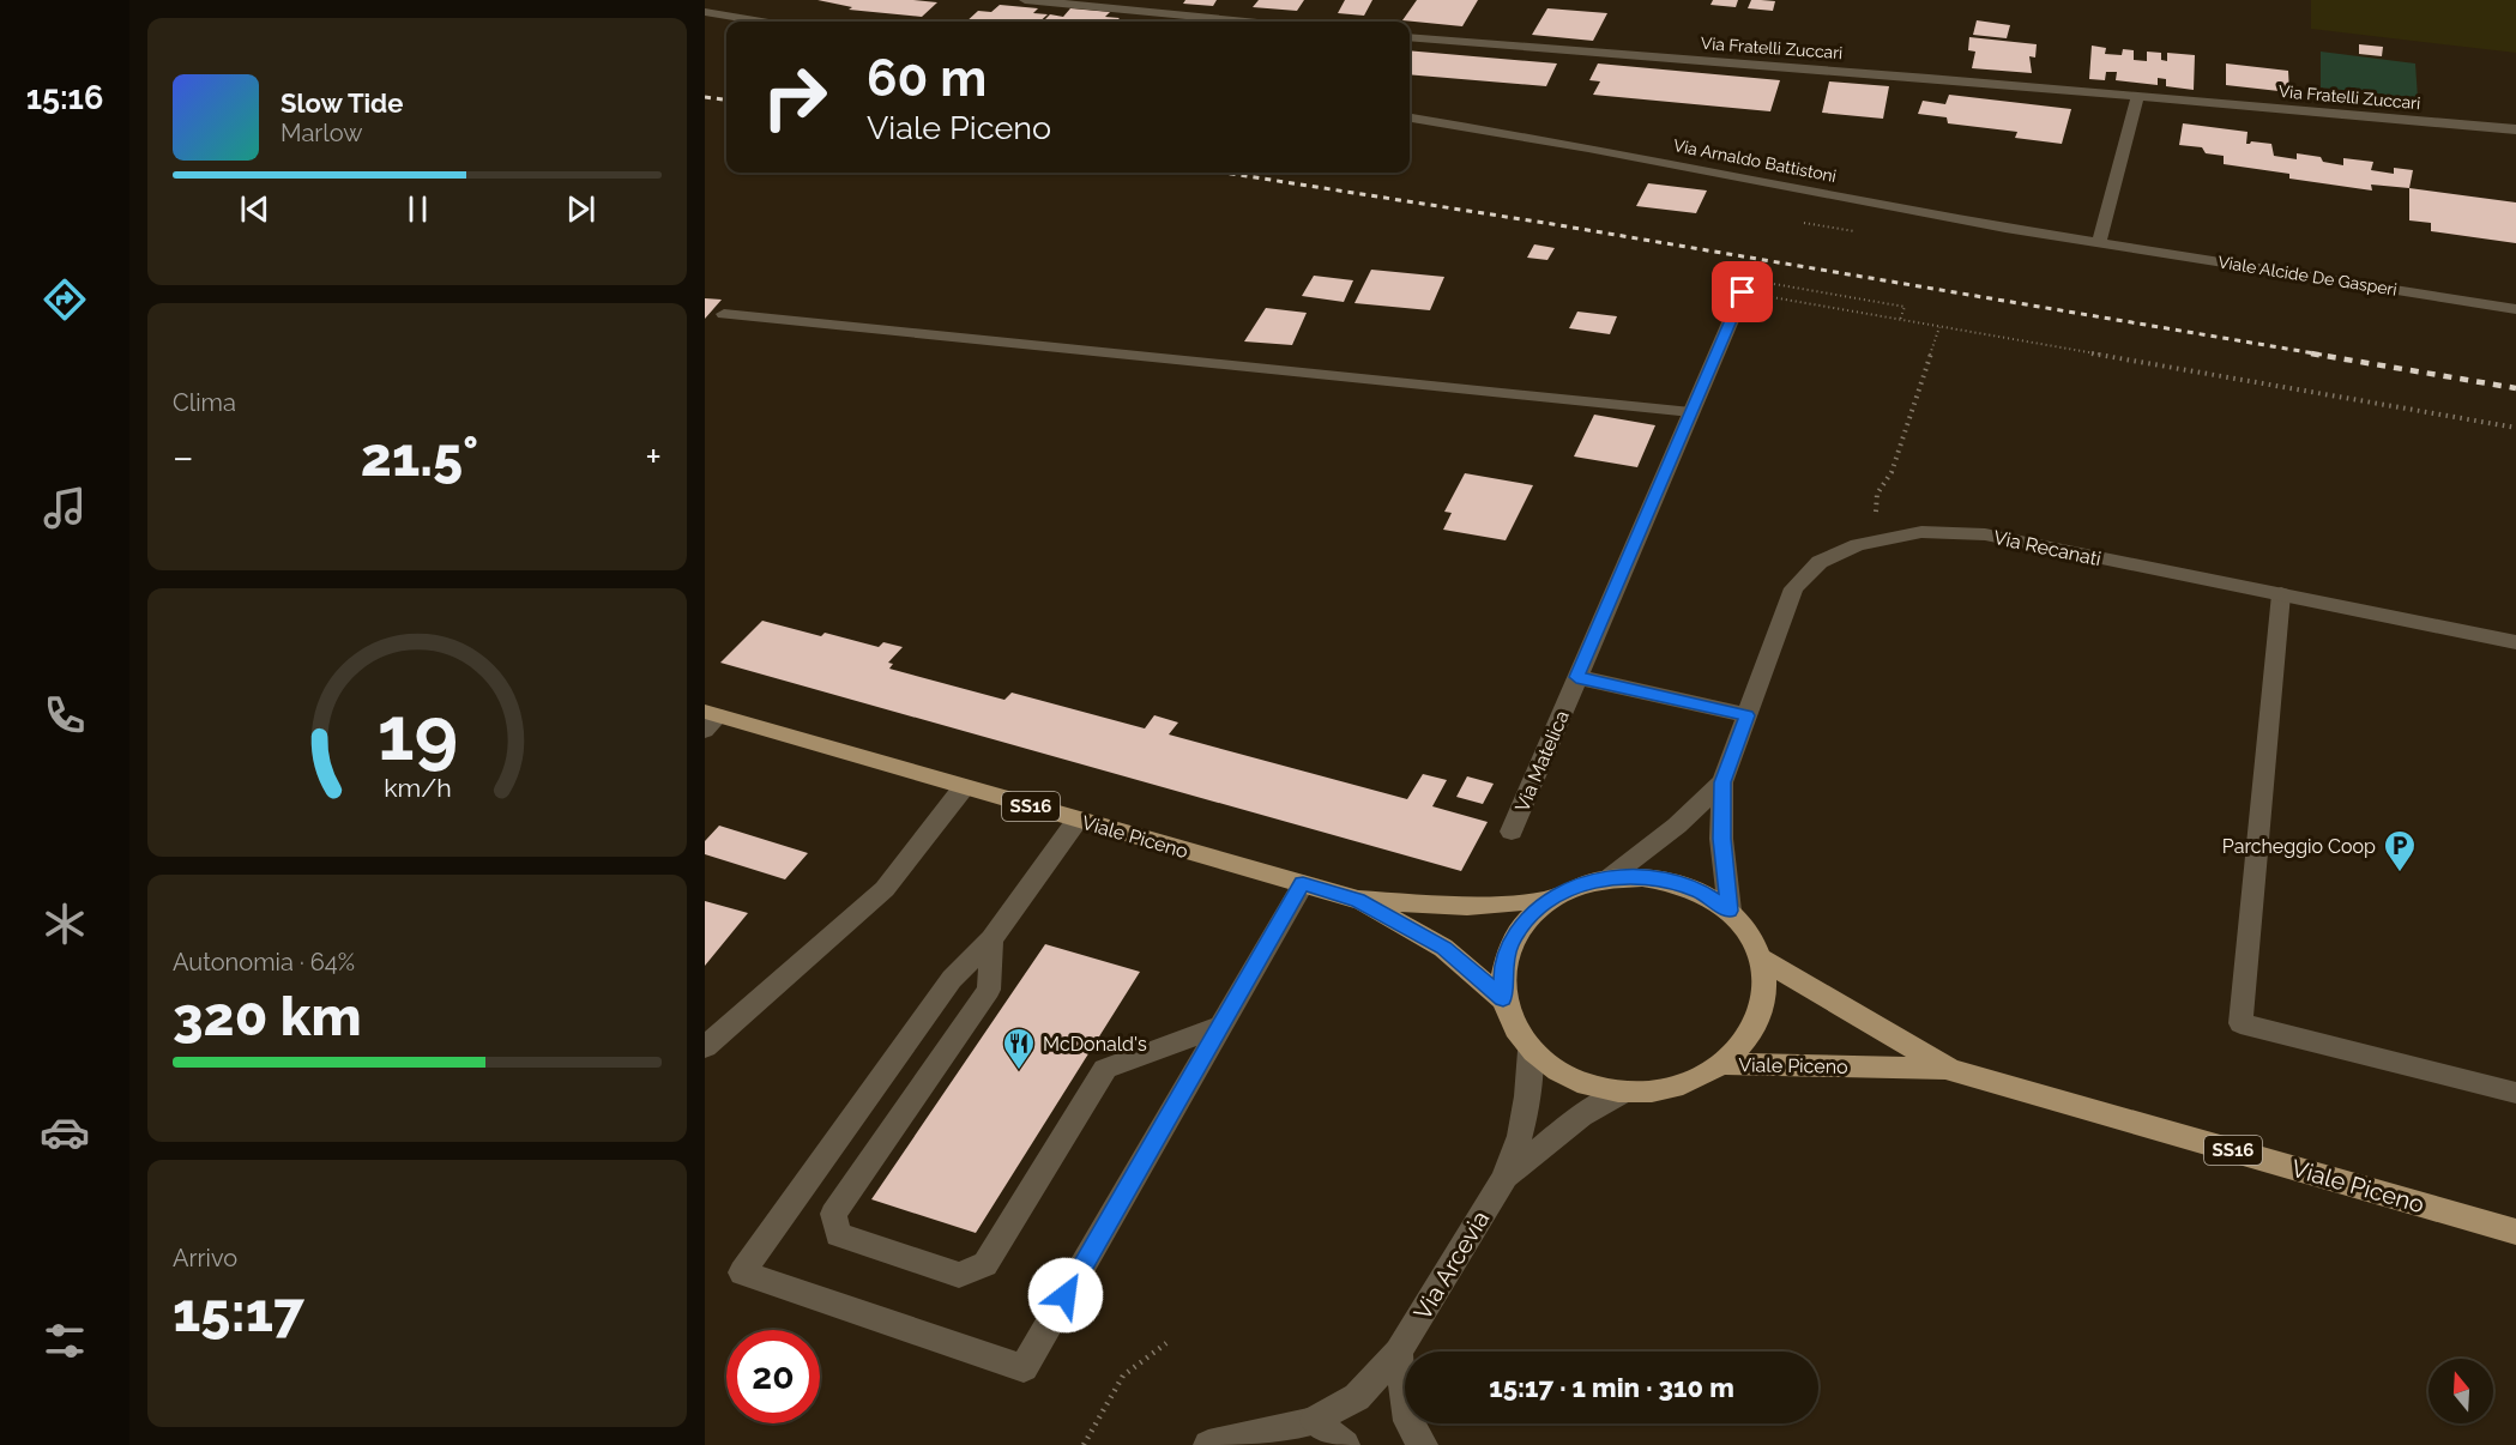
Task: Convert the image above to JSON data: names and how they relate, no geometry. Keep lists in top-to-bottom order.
{
  "streets": {
    "main road": ["SS16", "Viale Piceno"],
    "street": [
      "Via Fratelli Zuccari",
      "Via Arnaldo Battistoni",
      "Viale Alcide De Gasperi",
      "Via Recanati",
      "Via Matelica",
      "Via Arcevia"
    ]
  },
  "crossings": [
    ["Via Arnaldo Battistoni", "Viale Alcide De Gasperi"],
    ["Via Recanati", "Viale Piceno"],
    ["Via Recanati", "Via Arcevia"],
    ["Viale Piceno", "Via Arcevia"]
  ],
  "places": {
    "parking": ["Parcheggio Coop"],
    "restaurant": ["McDonald's"]
  },
  "north": "top",
  "page": {
    "tabs": "15:16",
    "turn": ["60 m", "Viale Piceno"],
    "song": ["Slow Tide", "Marlow"],
    "tile": [
      "Clima",
      ["Autonomia · 64%", "320 km"],
      ["Arrivo", "15:17"]
    ],
    "heat": ["−", "21.5°", "+"],
    "limit": "20",
    "trip": "15:17 · 1 min · 310 m",
    "gauge": ["19", "km/h"]
  }
}
